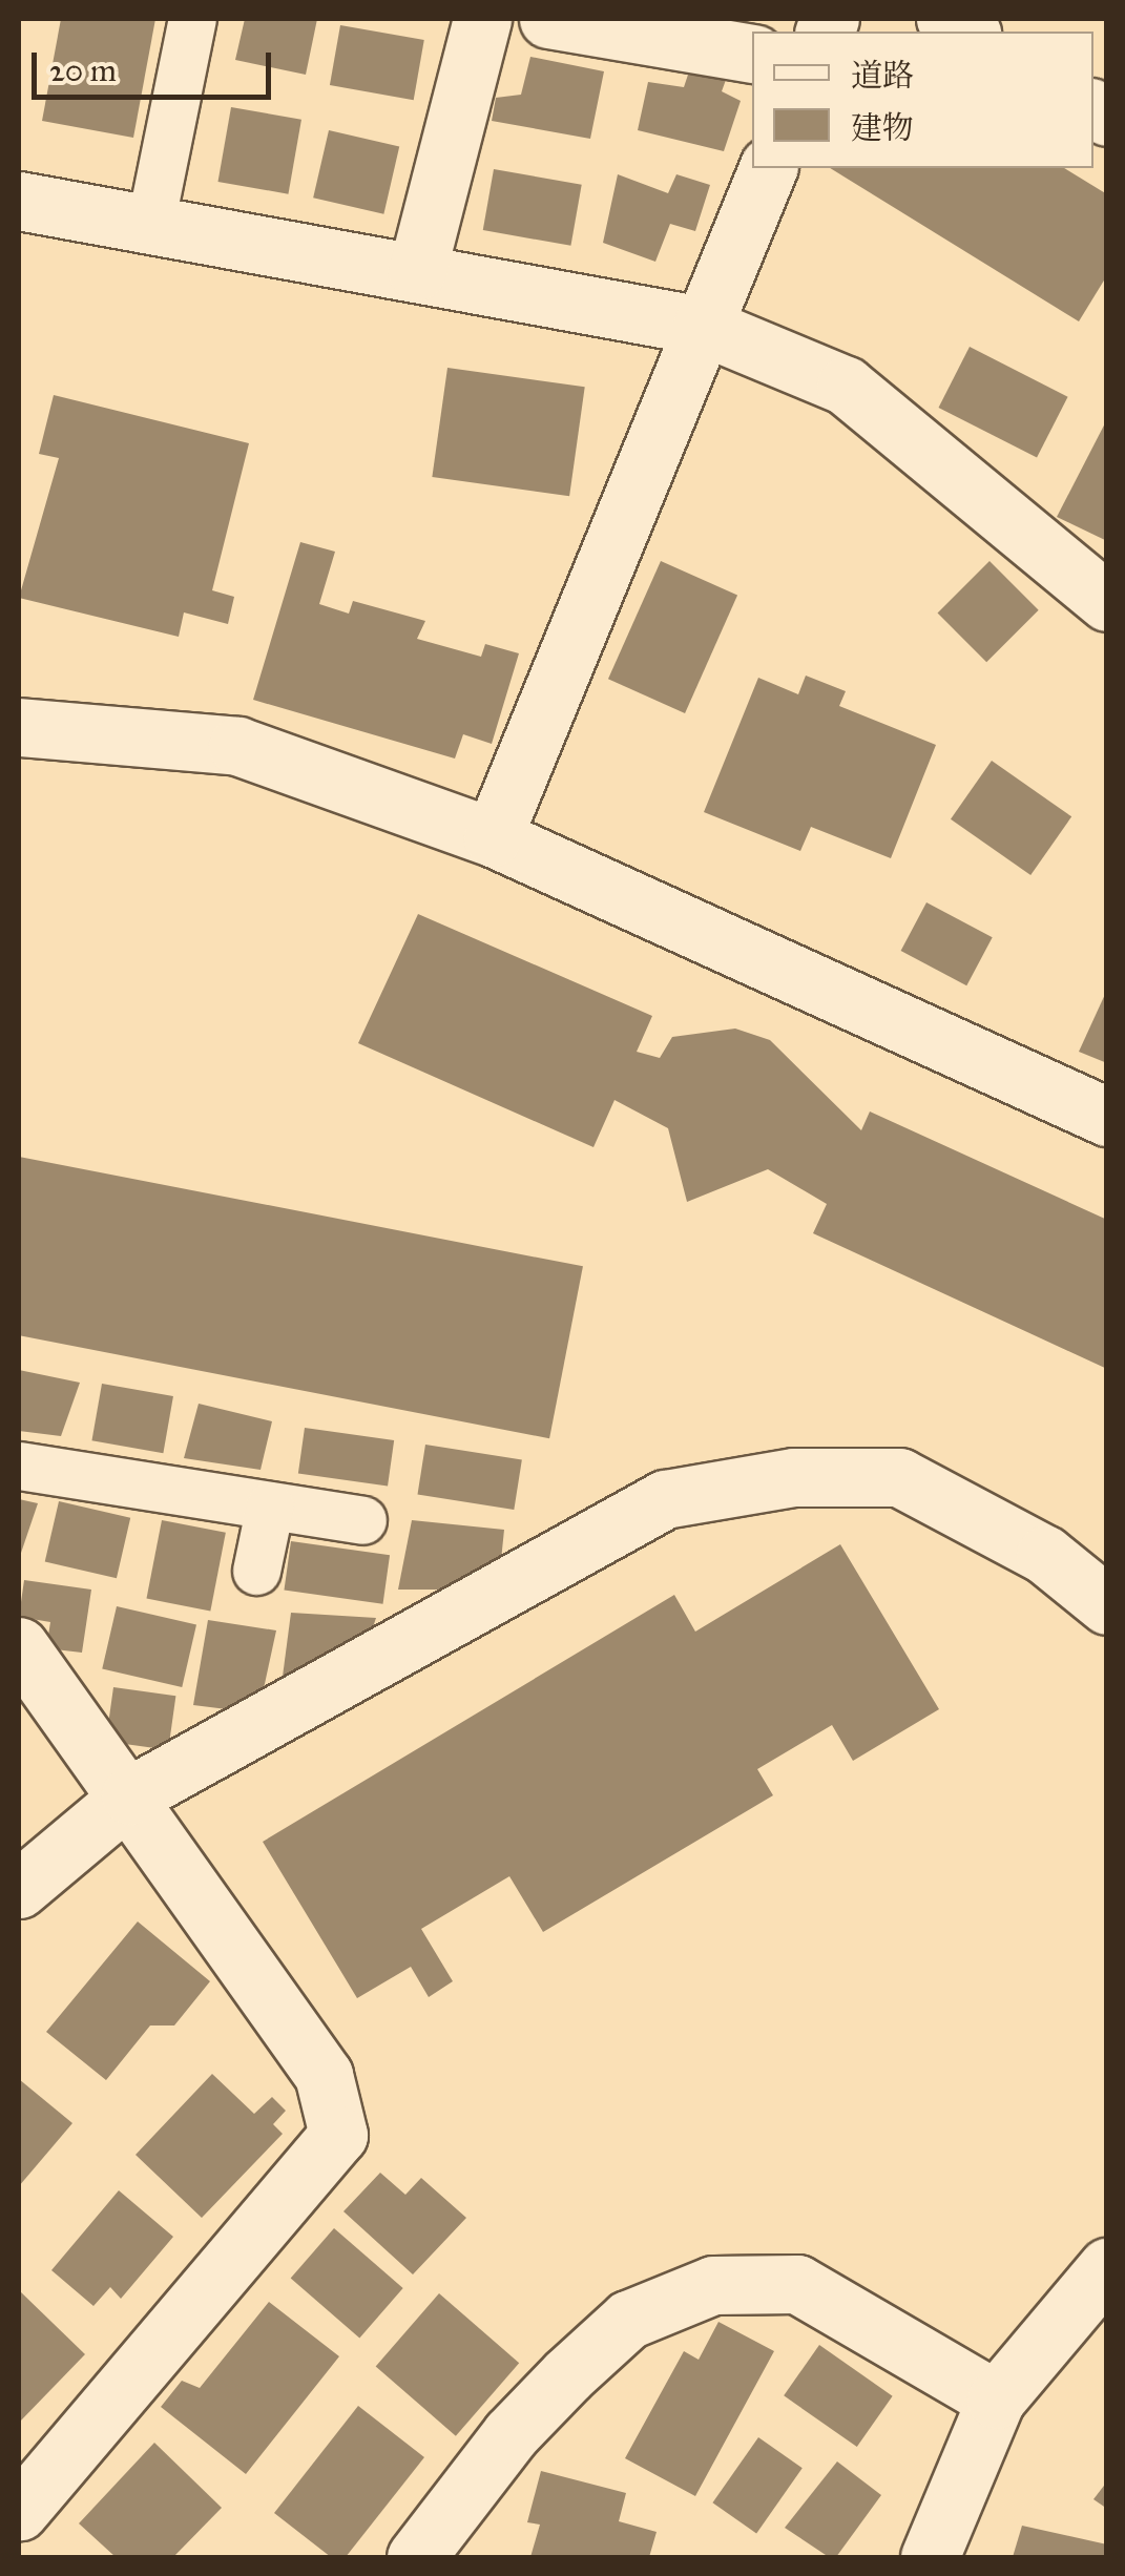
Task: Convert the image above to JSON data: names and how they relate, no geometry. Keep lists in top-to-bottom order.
{
  "legend": ["道路", "建物"],
  "scale_bar": "20 m"
}
